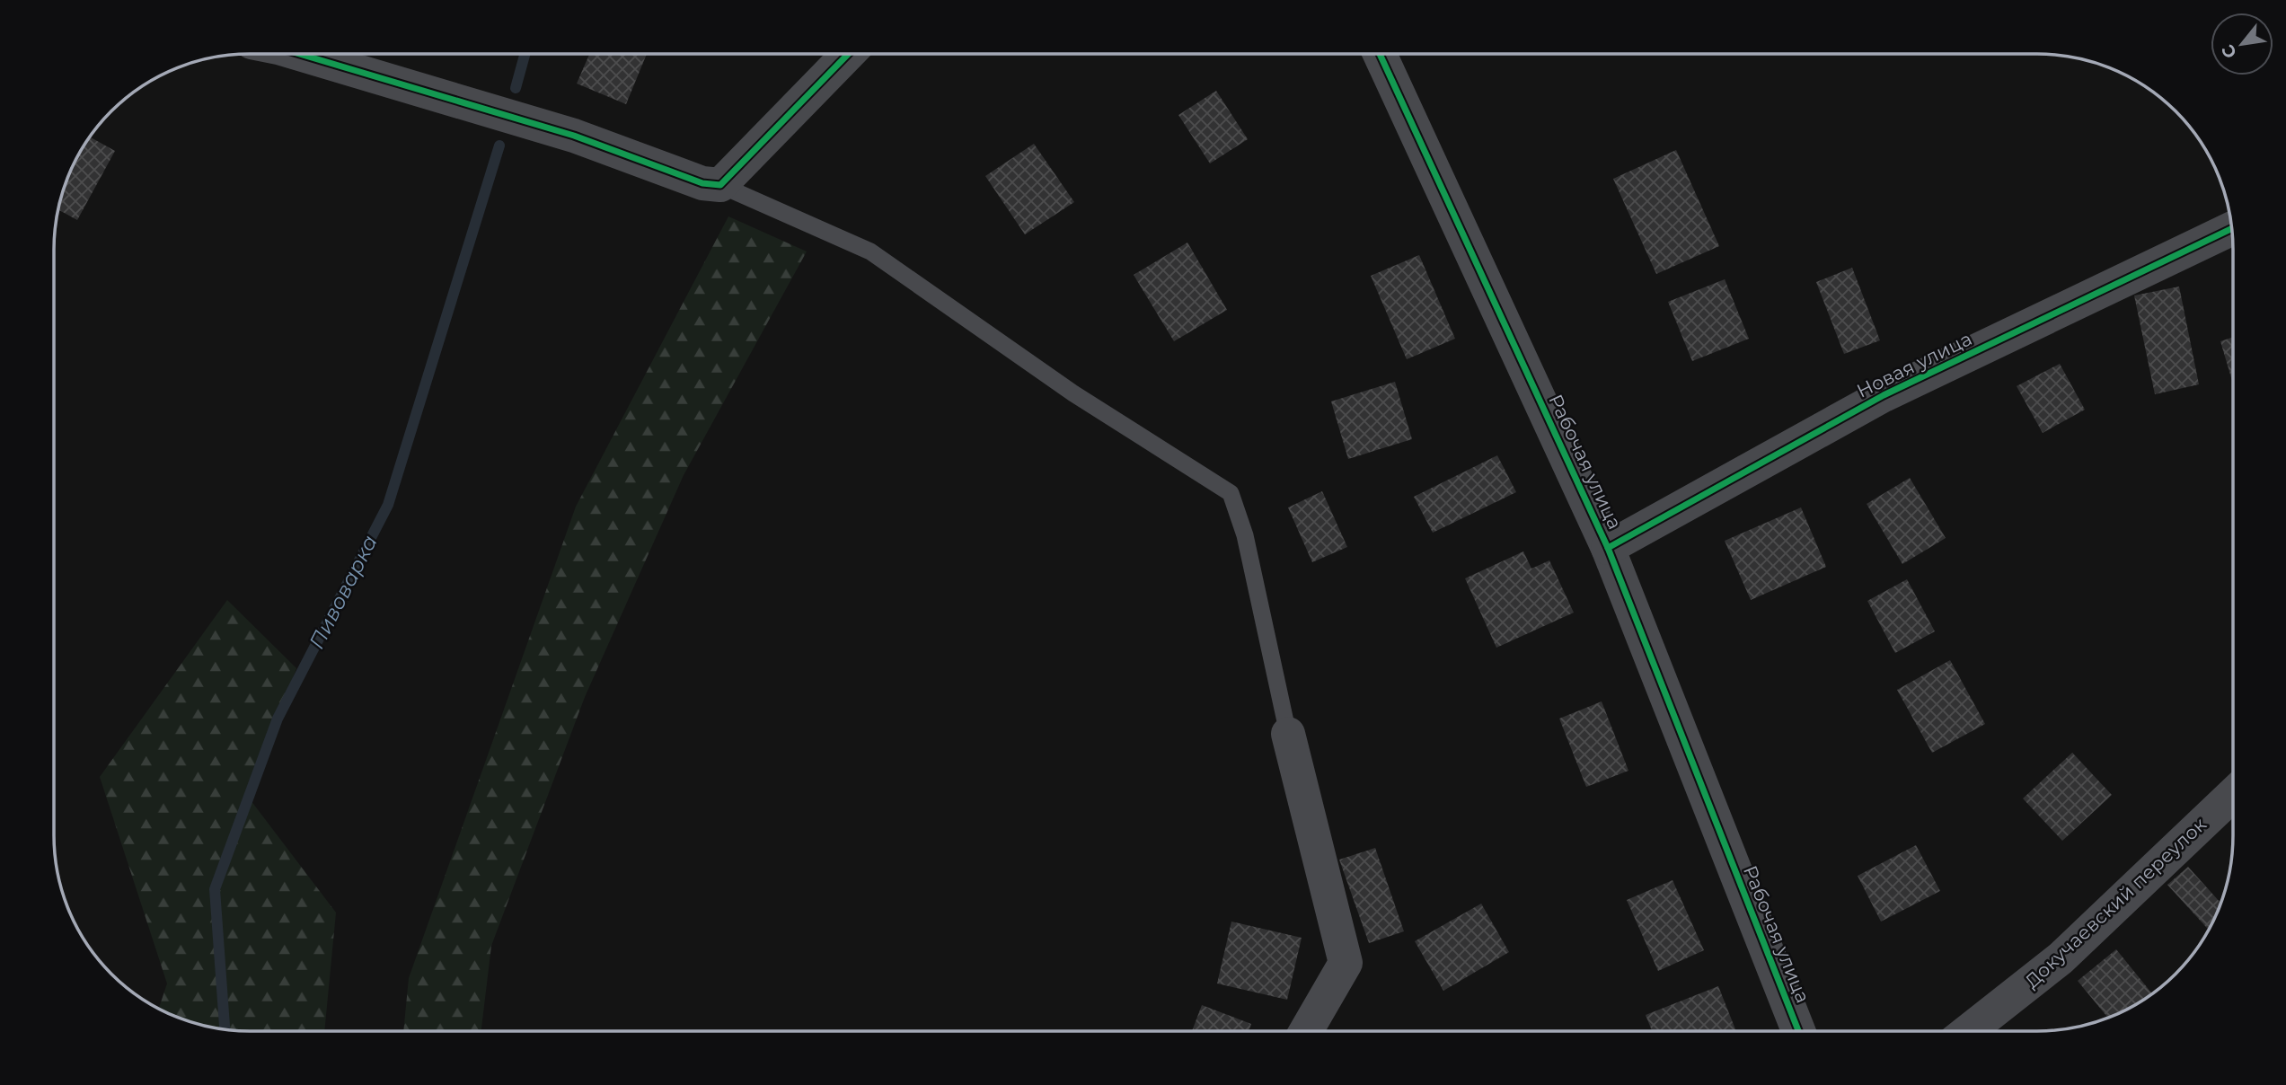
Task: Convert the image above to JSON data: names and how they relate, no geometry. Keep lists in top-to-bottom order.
{
  "streets": {
    "street": ["Новая улица", "Рабочая улица", "Докучаевский переулок"]
  },
  "crossings": [
    ["Новая улица", "Рабочая улица"]
  ],
  "water": ["Пивоварка"],
  "north": "bottom left"
}
